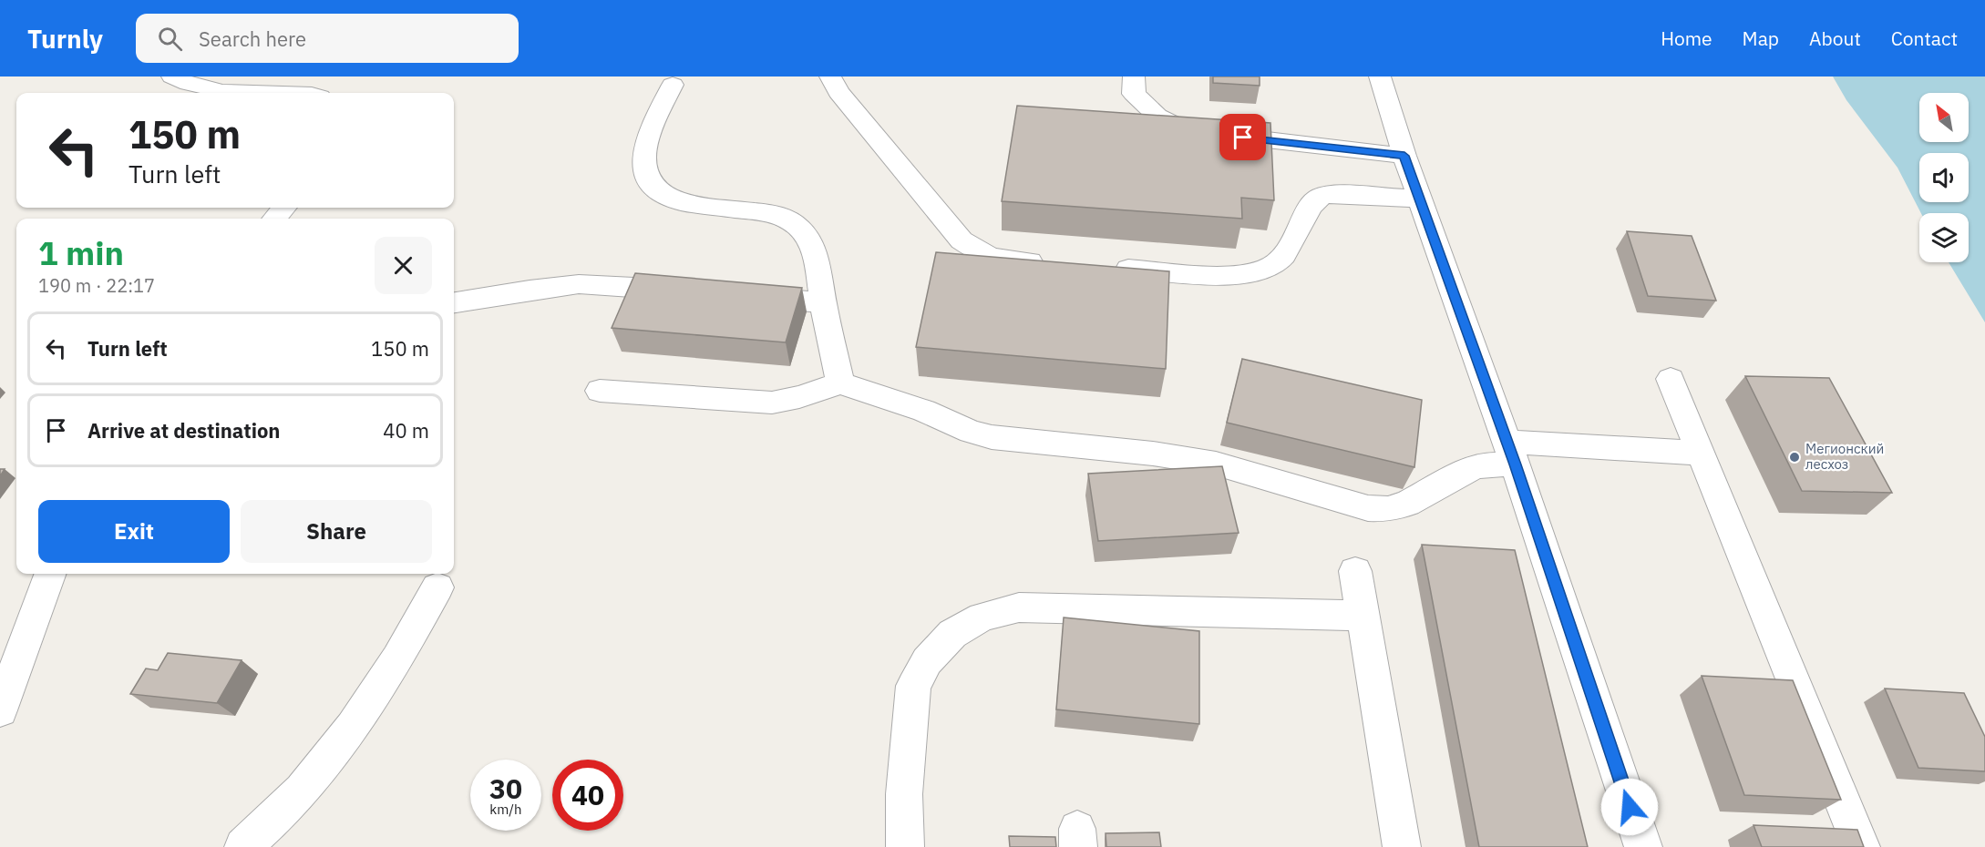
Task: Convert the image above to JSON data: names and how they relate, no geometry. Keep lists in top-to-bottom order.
{
  "places": ["Мегионский лесхоз"],
  "north": "top left",
  "page": {
    "header": "Turnly",
    "search": "Search here",
    "nav": [
      "Home",
      "Map",
      "About",
      "Contact"
    ],
    "turn": ["150 m", "Turn left"],
    "heading": ["1 min", "190 m · 22:17"],
    "list": [
      {
        "name": "Turn left",
        "value": "150 m"
      },
      {
        "name": "Arrive at destination",
        "value": "40 m"
      }
    ],
    "buttons": ["Exit", "Share"],
    "speed": "30 km/h",
    "limit": "40"
  }
}
